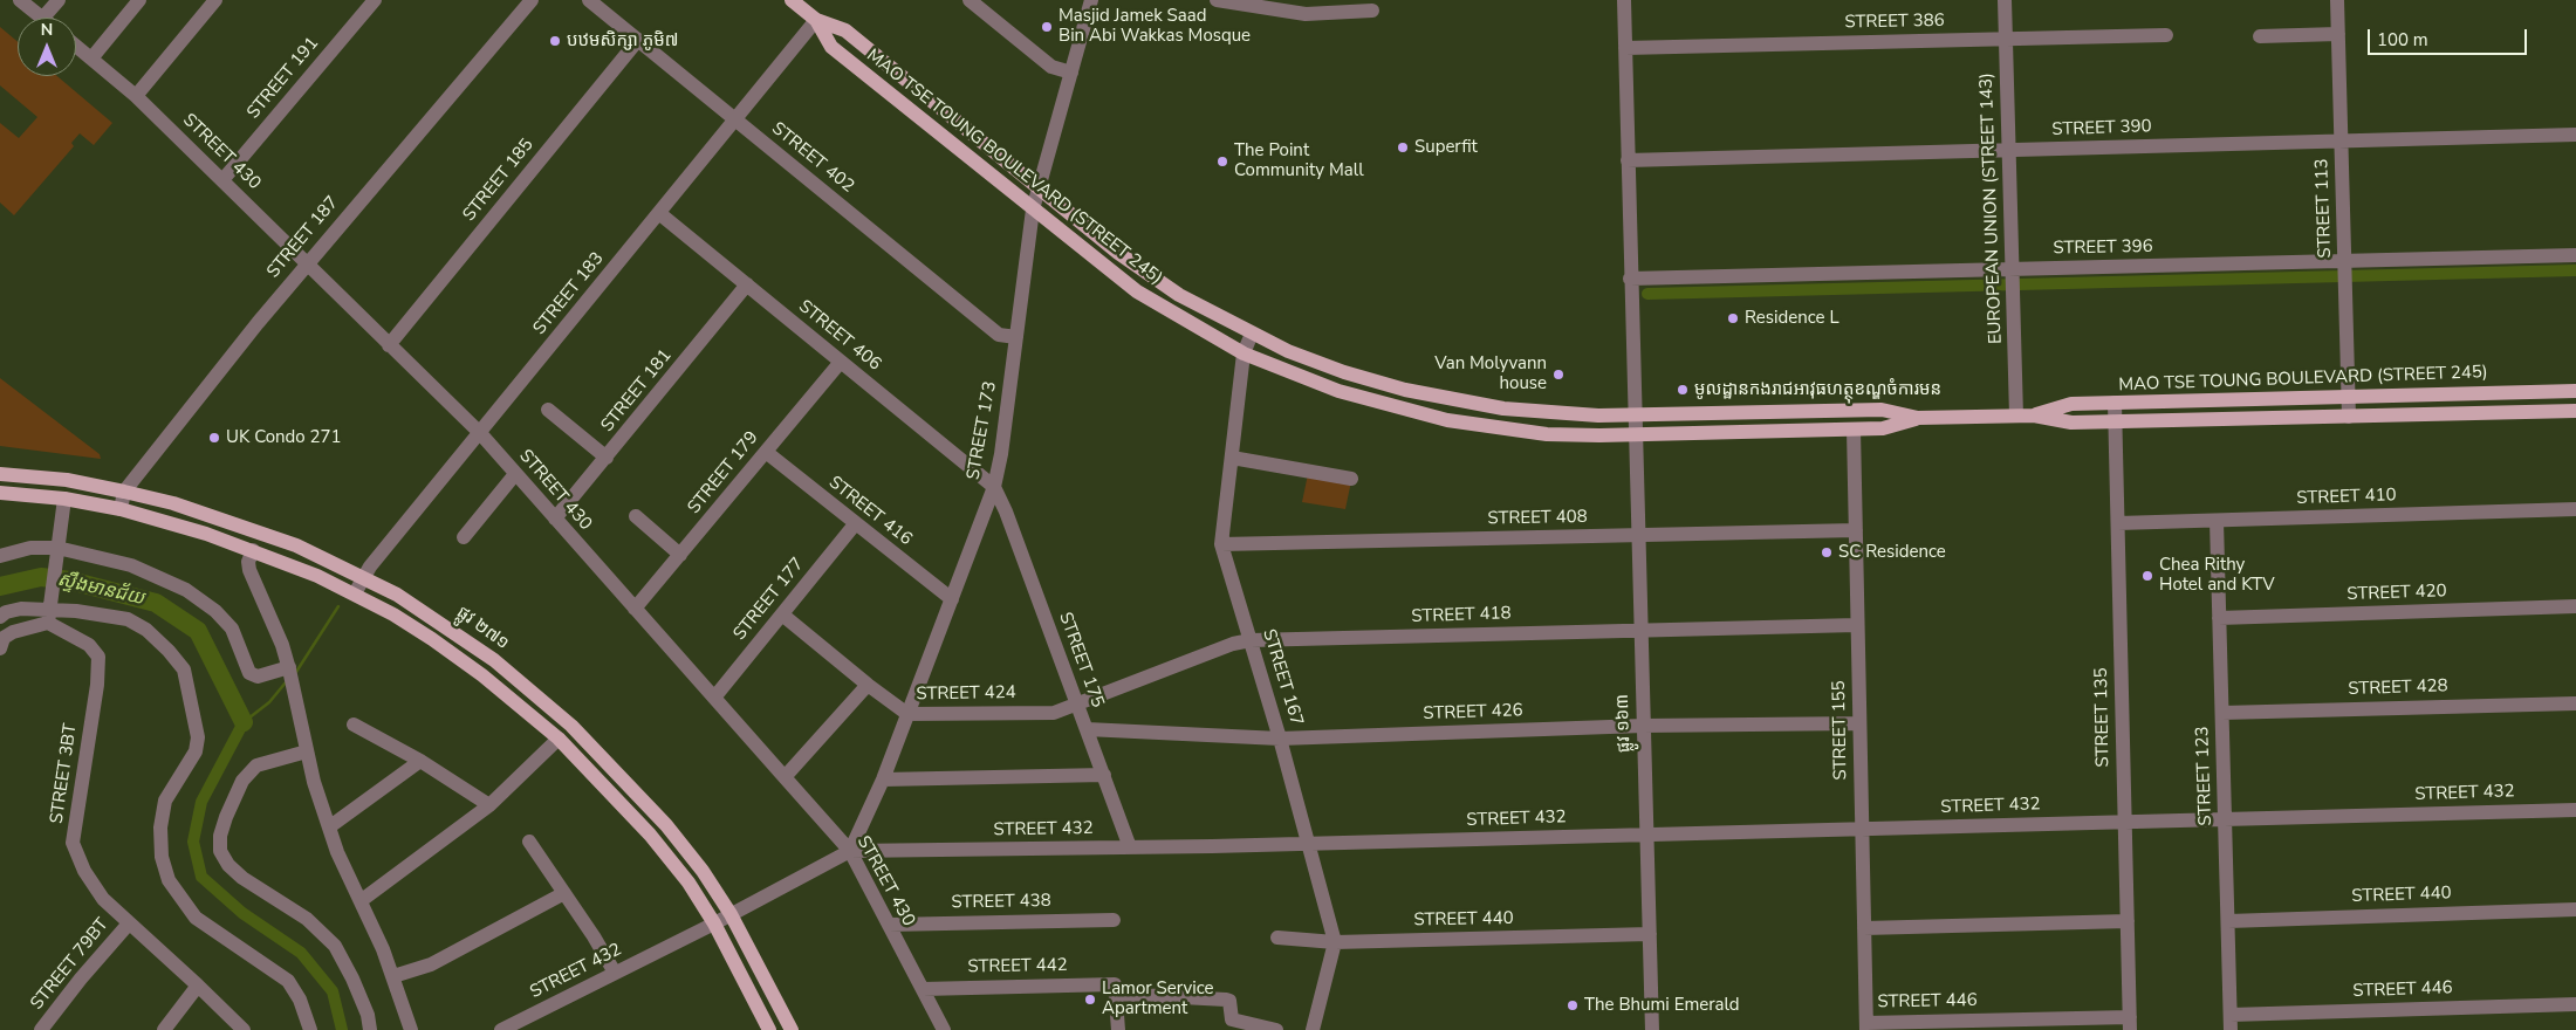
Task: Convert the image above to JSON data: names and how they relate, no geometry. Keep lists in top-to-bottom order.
{
  "streets": {
    "main road": ["MAO TSE TOUNG BOULEVARD (STREET 245)", "ផ្លូវ ២៧១"],
    "street": [
      "STREET 386",
      "STREET 191",
      "STREET 390",
      "STREET 430",
      "STREET 402",
      "STREET 185",
      "EUROPEAN UNION (STREET 143)",
      "STREET 113",
      "STREET 187",
      "STREET 396",
      "STREET 183",
      "STREET 406",
      "STREET 181",
      "STREET 173",
      "STREET 179",
      "STREET 410",
      "STREET 416",
      "STREET 408",
      "STREET 420",
      "STREET 177",
      "STREET 418",
      "STREET 175",
      "STREET 167",
      "STREET 428",
      "STREET 424",
      "STREET 426",
      "STREET 135",
      "ផ្លូវ ១៦៣",
      "STREET 155",
      "STREET 3BT",
      "STREET 123",
      "STREET 432",
      "STREET 440",
      "STREET 438",
      "STREET 79BT",
      "STREET 442",
      "STREET 446"
    ]
  },
  "crossings": [
    ["STREET 386", "EUROPEAN UNION (STREET 143)"],
    ["STREET 386", "ផ្លូវ ១៦៣"],
    ["STREET 191", "STREET 430"],
    ["STREET 390", "EUROPEAN UNION (STREET 143)"],
    ["STREET 390", "STREET 113"],
    ["STREET 390", "ផ្លូវ ១៦៣"],
    ["STREET 430", "STREET 185"],
    ["STREET 430", "STREET 187"],
    ["STREET 430", "STREET 183"],
    ["STREET 430", "STREET 181"],
    ["STREET 430", "STREET 173"],
    ["STREET 430", "STREET 179"],
    ["STREET 430", "STREET 177"],
    ["STREET 430", "STREET 432"],
    ["STREET 430", "STREET 438"],
    ["STREET 430", "STREET 442"],
    ["STREET 402", "STREET 185"],
    ["STREET 402", "STREET 183"],
    ["STREET 402", "STREET 173"],
    ["MAO TSE TOUNG BOULEVARD (STREET 245)", "EUROPEAN UNION (STREET 143)"],
    ["MAO TSE TOUNG BOULEVARD (STREET 245)", "STREET 113"],
    ["MAO TSE TOUNG BOULEVARD (STREET 245)", "STREET 183"],
    ["MAO TSE TOUNG BOULEVARD (STREET 245)", "STREET 173"],
    ["MAO TSE TOUNG BOULEVARD (STREET 245)", "STREET 167"],
    ["MAO TSE TOUNG BOULEVARD (STREET 245)", "STREET 135"],
    ["MAO TSE TOUNG BOULEVARD (STREET 245)", "ផ្លូវ ១៦៣"],
    ["MAO TSE TOUNG BOULEVARD (STREET 245)", "STREET 155"],
    ["EUROPEAN UNION (STREET 143)", "STREET 396"],
    ["STREET 113", "STREET 396"],
    ["STREET 187", "ផ្លូវ ២៧១"],
    ["STREET 396", "ផ្លូវ ១៦៣"],
    ["STREET 183", "STREET 406"],
    ["STREET 183", "ផ្លូវ ២៧១"],
    ["STREET 406", "STREET 181"],
    ["STREET 406", "STREET 173"],
    ["STREET 406", "STREET 179"],
    ["STREET 406", "STREET 175"],
    ["STREET 173", "STREET 416"],
    ["STREET 173", "STREET 175"],
    ["STREET 173", "STREET 424"],
    ["STREET 173", "STREET 432"],
    ["STREET 179", "STREET 416"],
    ["STREET 410", "STREET 135"],
    ["STREET 410", "STREET 123"],
    ["STREET 416", "STREET 177"],
    ["STREET 408", "STREET 167"],
    ["STREET 408", "ផ្លូវ ១៦៣"],
    ["STREET 408", "STREET 155"],
    ["STREET 420", "STREET 123"],
    ["STREET 177", "STREET 424"],
    ["STREET 418", "STREET 175"],
    ["STREET 418", "STREET 167"],
    ["STREET 418", "STREET 424"],
    ["STREET 418", "ផ្លូវ ១៦៣"],
    ["STREET 418", "STREET 155"],
    ["ផ្លូវ ២៧១", "STREET 432"],
    ["STREET 175", "STREET 424"],
    ["STREET 175", "STREET 426"],
    ["STREET 175", "STREET 432"],
    ["STREET 167", "STREET 426"],
    ["STREET 167", "STREET 432"],
    ["STREET 167", "STREET 440"],
    ["STREET 428", "STREET 123"],
    ["STREET 426", "ផ្លូវ ១៦៣"],
    ["STREET 426", "STREET 155"],
    ["STREET 135", "STREET 432"],
    ["STREET 135", "STREET 446"],
    ["ផ្លូវ ១៦៣", "STREET 432"],
    ["ផ្លូវ ១៦៣", "STREET 440"],
    ["STREET 155", "STREET 432"],
    ["STREET 155", "STREET 446"],
    ["STREET 3BT", "STREET 79BT"],
    ["STREET 123", "STREET 432"],
    ["STREET 123", "STREET 440"],
    ["STREET 123", "STREET 446"]
  ],
  "water": ["ស្ទឹងមានជ័យ"],
  "places": [
    "Masjid Jamek Saad Bin Abi Wakkas Mosque",
    "បឋមសិក្សា ភូមិ៧",
    "Superfit",
    "The Point Community Mall",
    "Residence L",
    "Van Molyvann house",
    "មូលដ្ឋានកងរាជអាវុធហត្ថុខណ្ឌចំការមន",
    "UK Condo 271",
    "SC Residence",
    "Chea Rithy Hotel and KTV",
    "Lamor Service Apartment",
    "The Bhumi Emerald"
  ],
  "scale_bar": "100 m",
  "north": "top"
}
